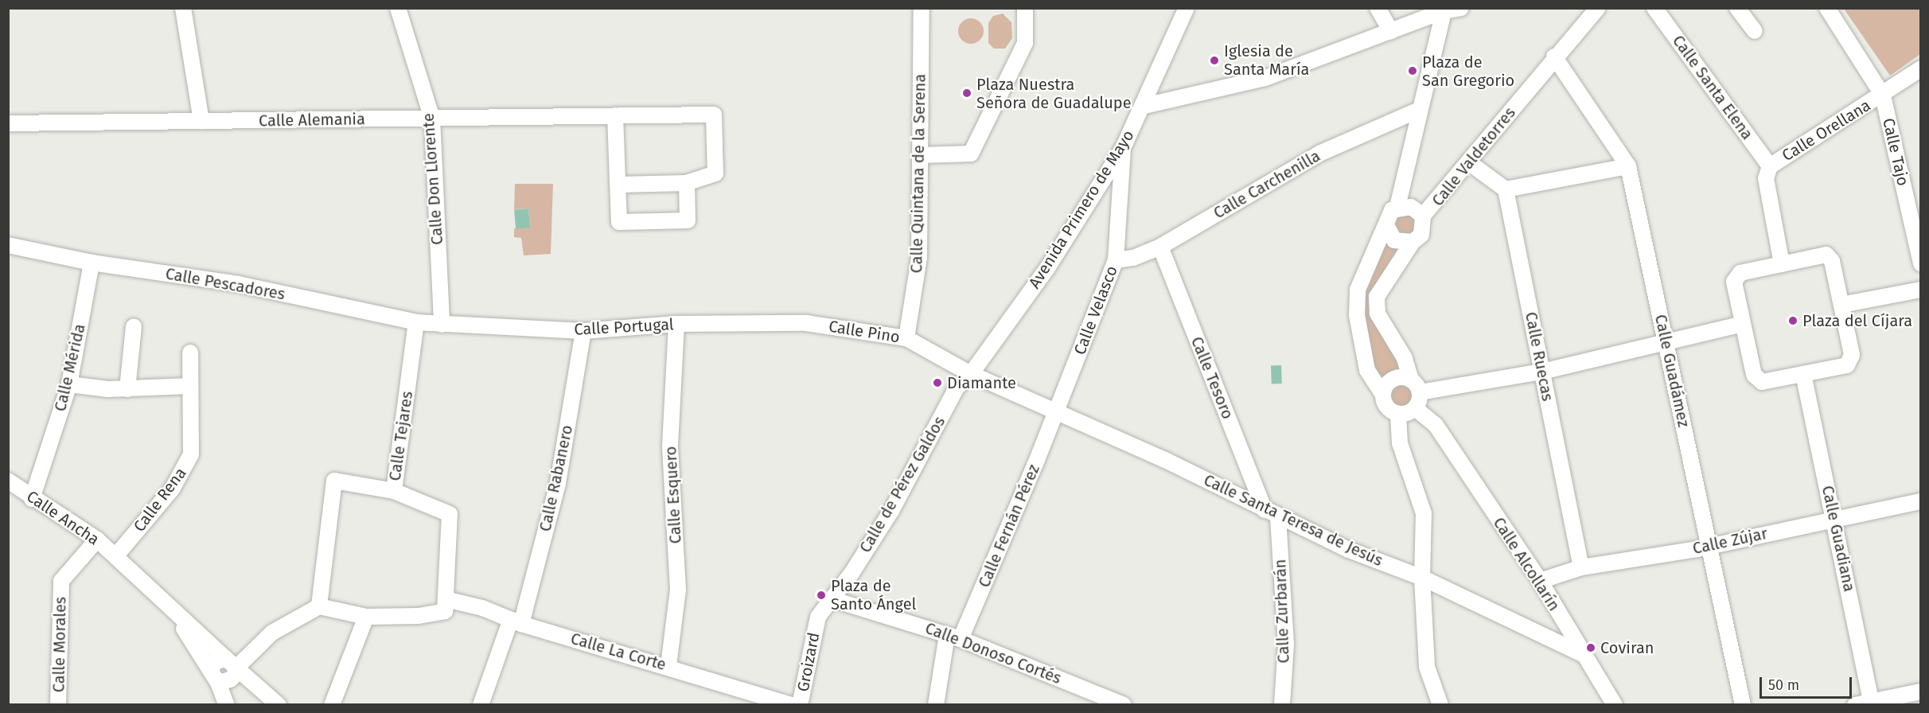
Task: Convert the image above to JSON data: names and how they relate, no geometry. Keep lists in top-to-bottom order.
{
  "streets": {
    "street": [
      "Calle Santa Elena",
      "Calle Alemania",
      "Calle Orellana",
      "Calle Tajo",
      "Calle Valdetorres",
      "Calle Quintana de la Serena",
      "Calle Don Llorente",
      "Calle Carchenilla",
      "Avenida Primero de Mayo",
      "Calle Pescadores",
      "Calle Velasco",
      "Calle Portugal",
      "Calle Pino",
      "Calle Ruecas",
      "Calle Mérida",
      "Calle Guadámez",
      "Calle Tesoro",
      "Calle Tejares",
      "Calle Rabanero",
      "Calle de Pérez Galdos",
      "Calle Esquero",
      "Calle Rena",
      "Calle Ancha",
      "Calle Santa Teresa de Jesús",
      "Calle Fernán Pérez",
      "Calle Guadiana",
      "Calle Zújar",
      "Calle Alcollarín",
      "Calle Zurbarán",
      "Calle Morales",
      "Calle La Corte",
      "Calle Donoso Cortés",
      "Groizard"
    ]
  },
  "crossings": [
    ["Calle Santa Elena", "Calle Orellana"],
    ["Calle Alemania", "Calle Don Llorente"],
    ["Calle Orellana", "Calle Tajo"],
    ["Calle Valdetorres", "Calle Guadámez"],
    ["Calle Valdetorres", "Calle Alcollarín"],
    ["Calle Quintana de la Serena", "Calle Pino"],
    ["Calle Don Llorente", "Calle Pescadores"],
    ["Calle Don Llorente", "Calle Portugal"],
    ["Calle Carchenilla", "Calle Velasco"],
    ["Calle Carchenilla", "Calle Tesoro"],
    ["Avenida Primero de Mayo", "Calle Velasco"],
    ["Avenida Primero de Mayo", "Calle Pino"],
    ["Avenida Primero de Mayo", "Calle de Pérez Galdos"],
    ["Calle Pescadores", "Calle Portugal"],
    ["Calle Pescadores", "Calle Mérida"],
    ["Calle Pescadores", "Calle Tejares"],
    ["Calle Velasco", "Calle Pino"],
    ["Calle Velasco", "Calle Santa Teresa de Jesús"],
    ["Calle Velasco", "Calle Fernán Pérez"],
    ["Calle Portugal", "Calle Pino"],
    ["Calle Portugal", "Calle Rabanero"],
    ["Calle Portugal", "Calle Esquero"],
    ["Calle Pino", "Calle de Pérez Galdos"],
    ["Calle Pino", "Calle Santa Teresa de Jesús"],
    ["Calle Pino", "Calle Fernán Pérez"],
    ["Calle Ruecas", "Calle Zújar"],
    ["Calle Mérida", "Calle Ancha"],
    ["Calle Guadámez", "Calle Zújar"],
    ["Calle Tesoro", "Calle Santa Teresa de Jesús"],
    ["Calle Tesoro", "Calle Zurbarán"],
    ["Calle Tejares", "Calle La Corte"],
    ["Calle Rabanero", "Calle La Corte"],
    ["Calle de Pérez Galdos", "Calle Donoso Cortés"],
    ["Calle de Pérez Galdos", "Groizard"],
    ["Calle Esquero", "Calle La Corte"],
    ["Calle Rena", "Calle Ancha"],
    ["Calle Ancha", "Calle Morales"],
    ["Calle Santa Teresa de Jesús", "Calle Fernán Pérez"],
    ["Calle Santa Teresa de Jesús", "Calle Alcollarín"],
    ["Calle Santa Teresa de Jesús", "Calle Zurbarán"],
    ["Calle Fernán Pérez", "Calle Donoso Cortés"],
    ["Calle Guadiana", "Calle Zújar"],
    ["Calle Zújar", "Calle Alcollarín"],
    ["Calle Donoso Cortés", "Groizard"]
  ],
  "places": [
    "Iglesia de Santa María",
    "Plaza de San Gregorio",
    "Plaza Nuestra Señora de Guadalupe",
    "Plaza del Cíjara",
    "Diamante",
    "Plaza de Santo Ángel",
    "Coviran"
  ],
  "scale_bar": "50 m"
}
